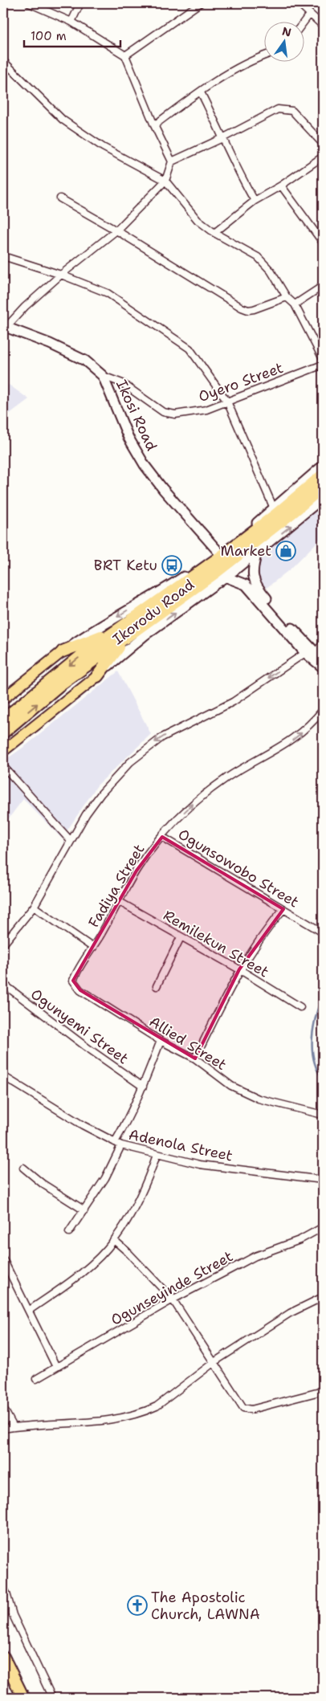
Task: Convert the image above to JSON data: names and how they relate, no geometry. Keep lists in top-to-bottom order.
{
  "streets": {
    "highway": ["Ikorodu Road"],
    "street": [
      "Oyero Street",
      "Ikosi Road",
      "Ogunsowobo Street",
      "Fadiya Street",
      "Remilekun Street",
      "Ogunyemi Street",
      "Allied Street",
      "Adenola Street",
      "Ogunseyinde Street"
    ]
  },
  "crossings": [
    ["Oyero Street", "Ikosi Road"],
    ["Ikosi Road", "Ikorodu Road"],
    ["Ogunsowobo Street", "Fadiya Street"],
    ["Fadiya Street", "Remilekun Street"],
    ["Fadiya Street", "Allied Street"]
  ],
  "one_way": ["Fadiya Street"],
  "places": {
    "shop": ["Market"],
    "bus stop": ["BRT Ketu"],
    "church": ["The Apostolic Church, LAWNA"]
  },
  "scale_bar": "100 m",
  "north": "top"
}
